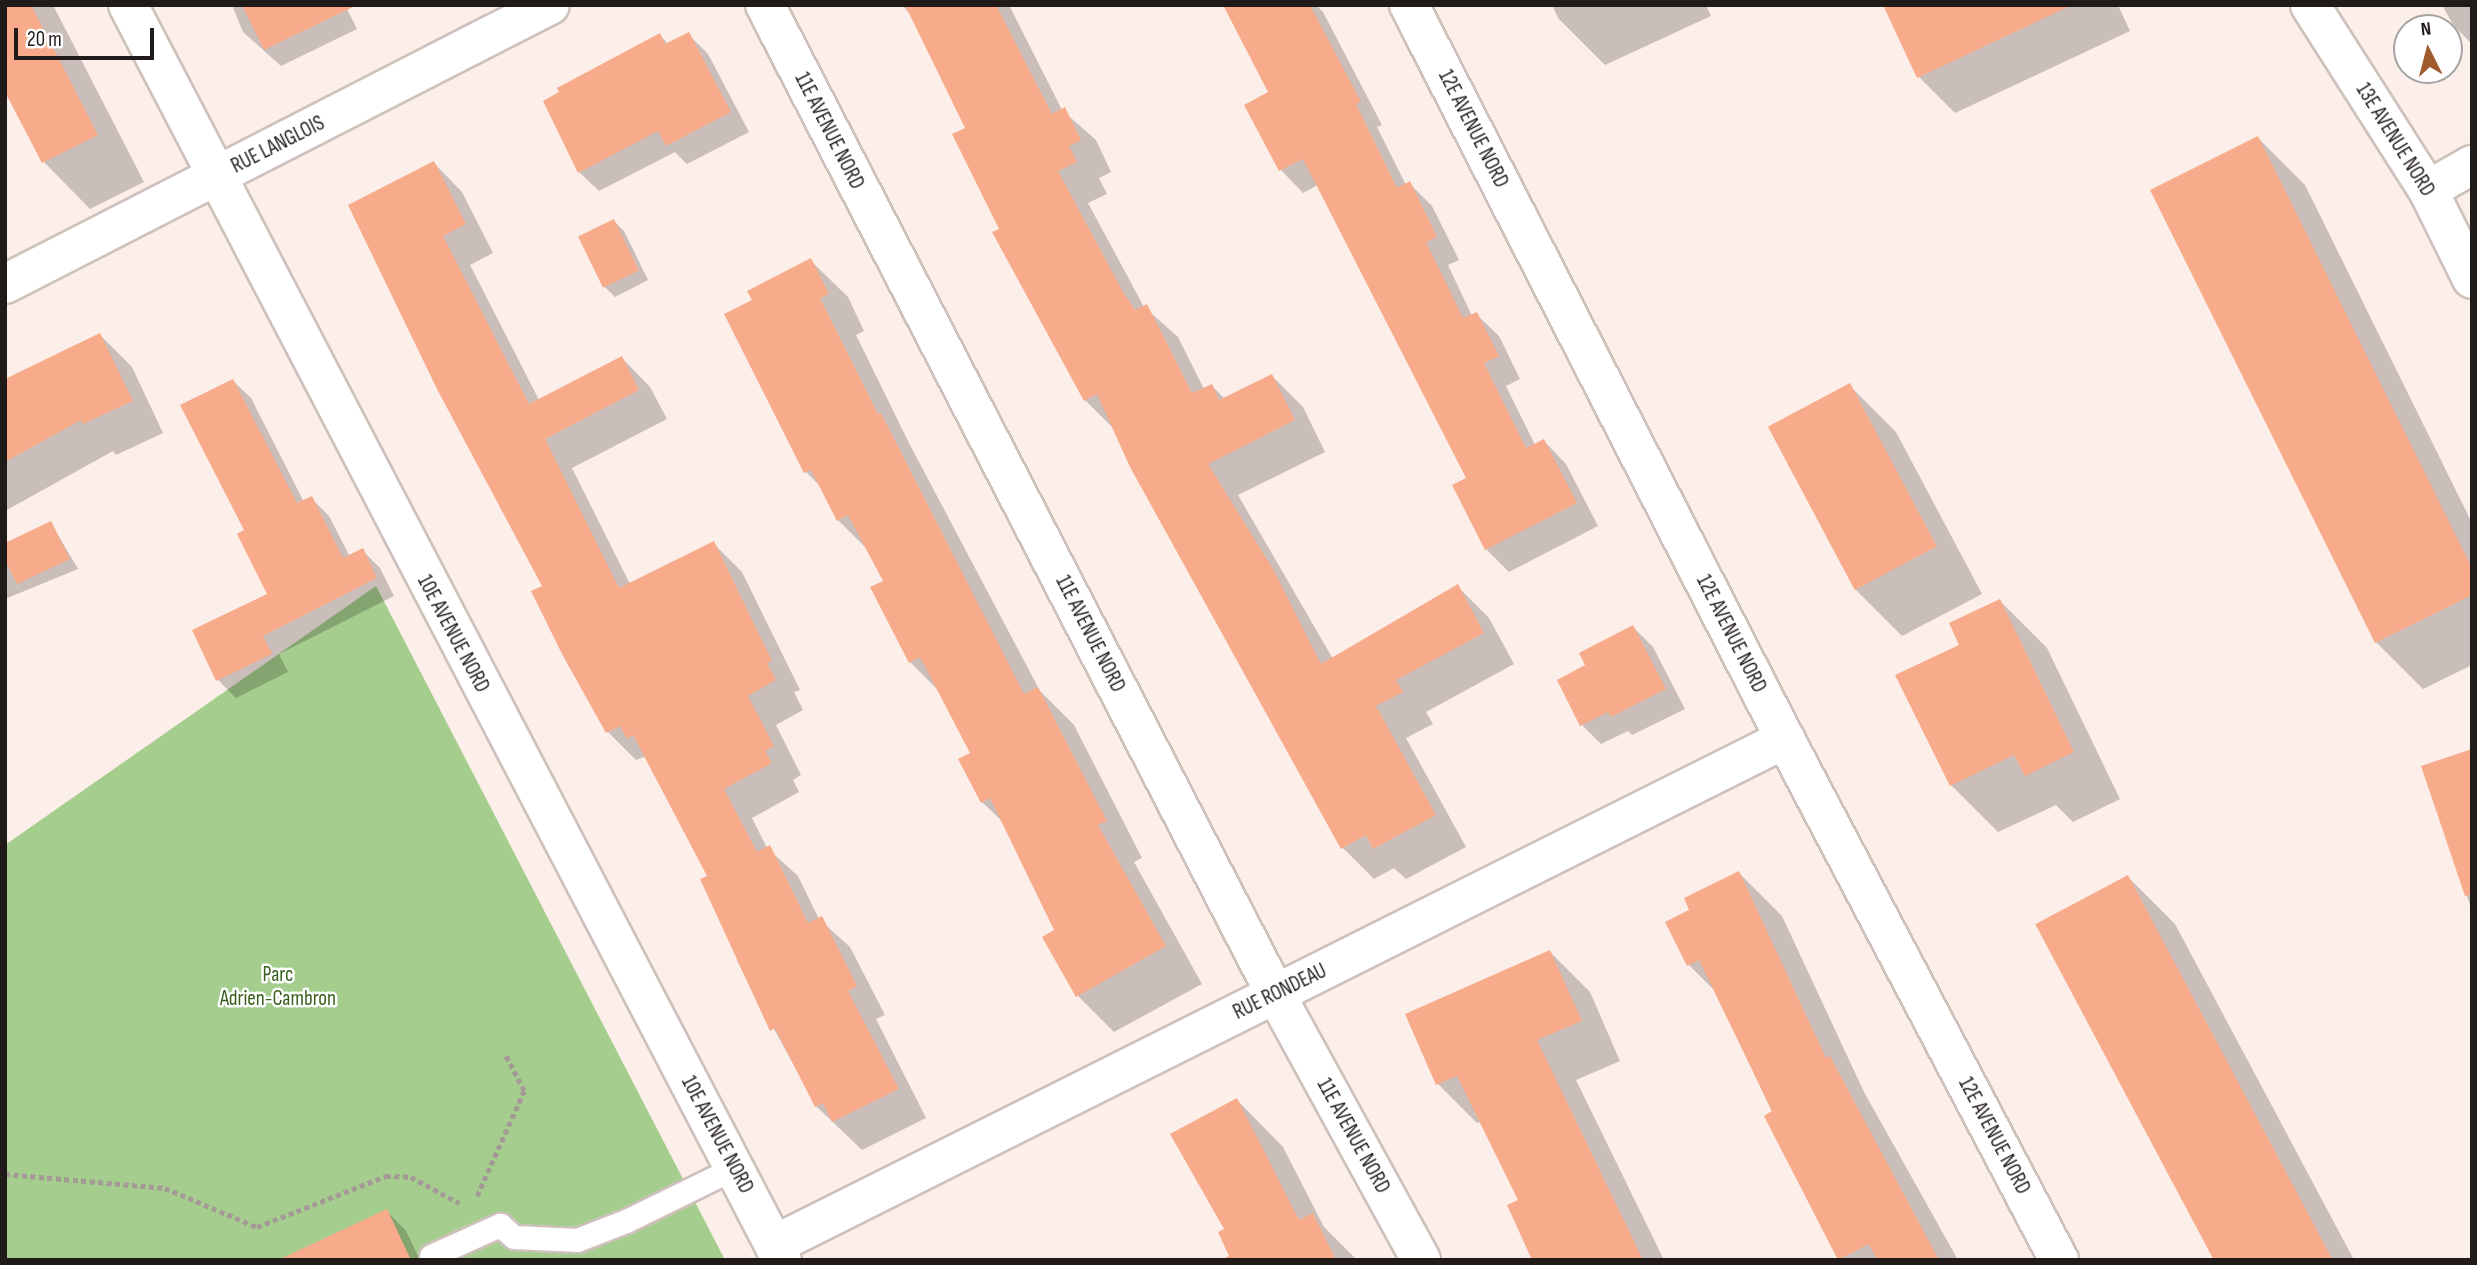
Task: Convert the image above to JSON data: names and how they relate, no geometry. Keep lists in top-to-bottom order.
{
  "streets": {
    "street": [
      "12E AVENUE NORD",
      "11E AVENUE NORD",
      "13E AVENUE NORD",
      "RUE LANGLOIS",
      "10E AVENUE NORD",
      "RUE RONDEAU"
    ]
  },
  "crossings": [
    ["12E AVENUE NORD", "RUE RONDEAU"],
    ["11E AVENUE NORD", "RUE RONDEAU"],
    ["RUE LANGLOIS", "10E AVENUE NORD"],
    ["10E AVENUE NORD", "RUE RONDEAU"]
  ],
  "parks": ["Parc Adrien-Cambron"],
  "scale_bar": "20 m",
  "north": "top"
}
